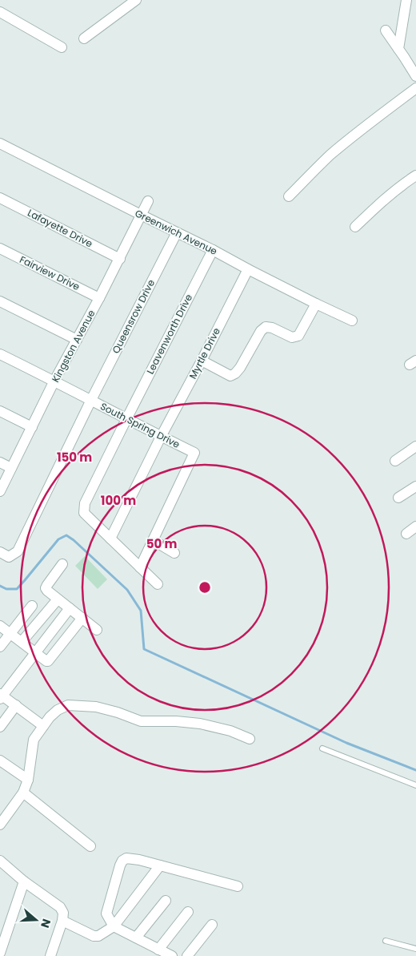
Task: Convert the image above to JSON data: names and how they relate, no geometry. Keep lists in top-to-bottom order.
{
  "streets": {
    "street": [
      "Lafayette Drive",
      "Greenwich Avenue",
      "Fairview Drive",
      "Queensrow Drive",
      "Leavenworth Drive",
      "Kingston Avenue",
      "Myrtle Drive",
      "South Spring Drive"
    ]
  },
  "crossings": [
    ["Lafayette Drive", "Kingston Avenue"],
    ["Greenwich Avenue", "Queensrow Drive"],
    ["Greenwich Avenue", "Leavenworth Drive"],
    ["Greenwich Avenue", "Kingston Avenue"],
    ["Greenwich Avenue", "Myrtle Drive"],
    ["Fairview Drive", "Kingston Avenue"],
    ["Queensrow Drive", "South Spring Drive"],
    ["Leavenworth Drive", "Myrtle Drive"],
    ["Leavenworth Drive", "South Spring Drive"],
    ["Kingston Avenue", "South Spring Drive"],
    ["Myrtle Drive", "South Spring Drive"]
  ],
  "north": "right",
  "rings": ["150 m", "100 m", "50 m"]
}
